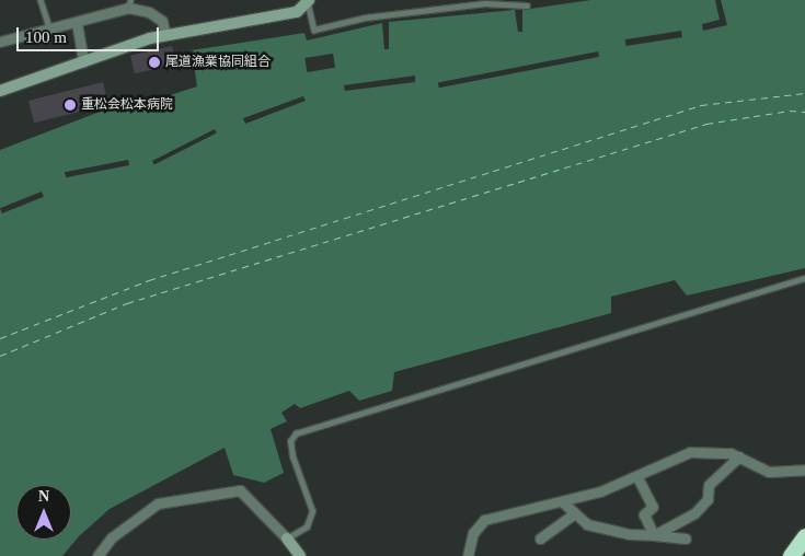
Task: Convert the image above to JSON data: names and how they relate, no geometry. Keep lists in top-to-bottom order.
{
  "places": ["尾道漁業協同組合", "重松会松本病院"],
  "scale_bar": "100 m",
  "north": "top"
}
